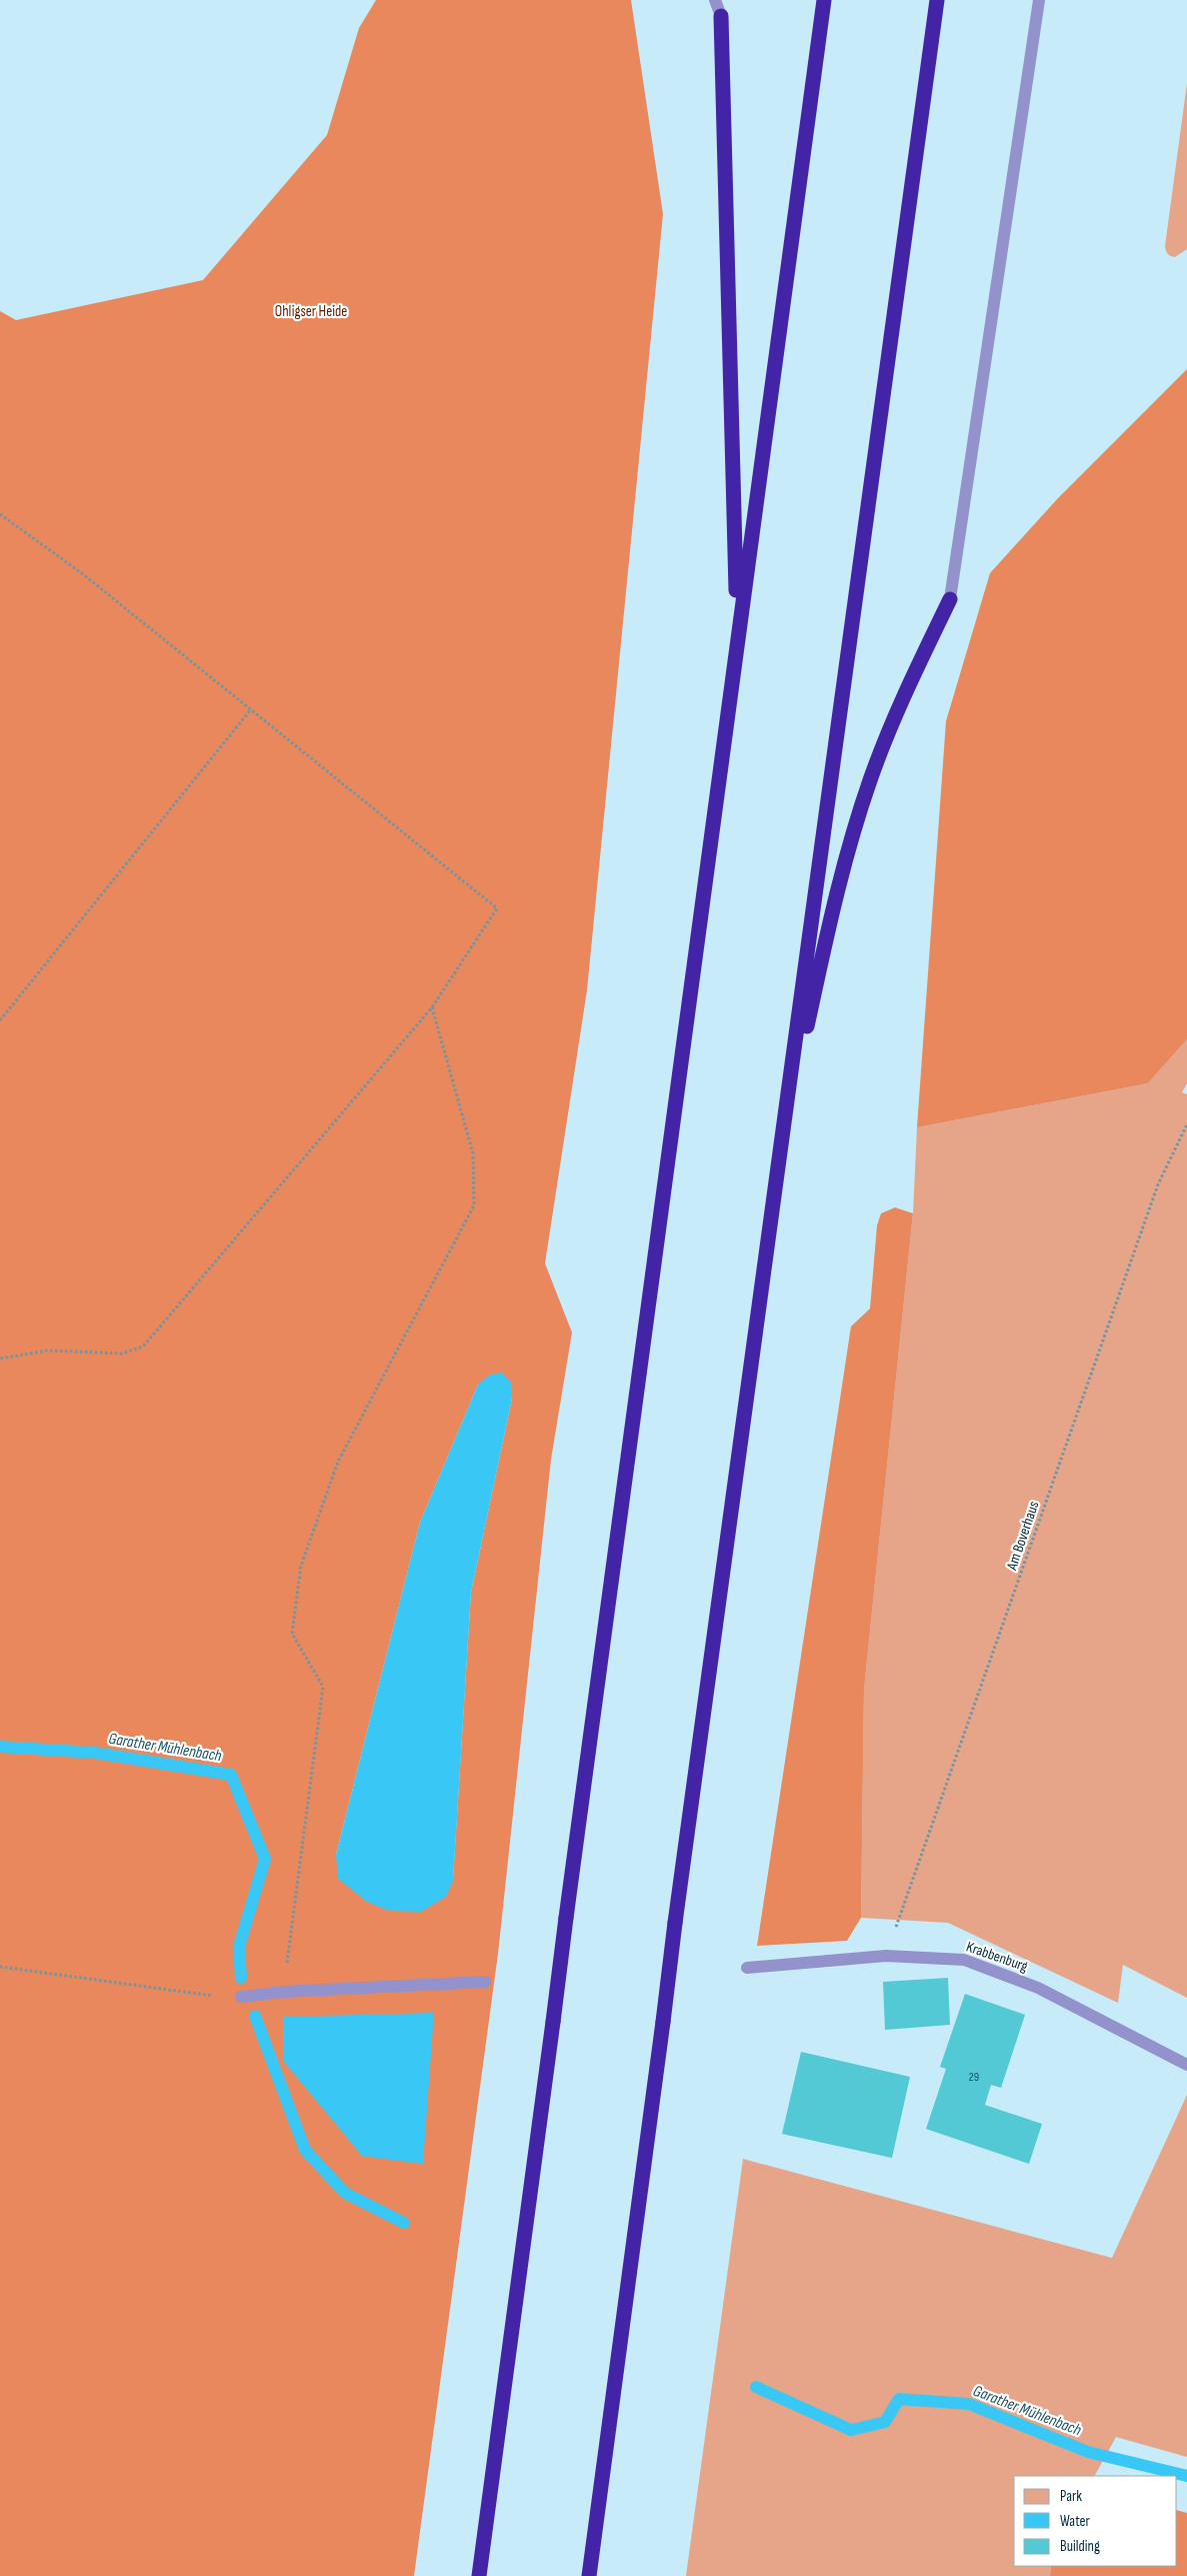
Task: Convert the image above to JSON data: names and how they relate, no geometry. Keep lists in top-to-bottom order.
{
  "streets": {
    "lane": ["Krabbenburg"],
    "path": ["Am Boverhaus"]
  },
  "crossings": [
    ["Am Boverhaus", "Krabbenburg"]
  ],
  "water": ["Garather Mühlenbach"],
  "parks": ["Ohligser Heide"],
  "house_numbers": ["29"],
  "legend": ["Park", "Water", "Building"]
}
